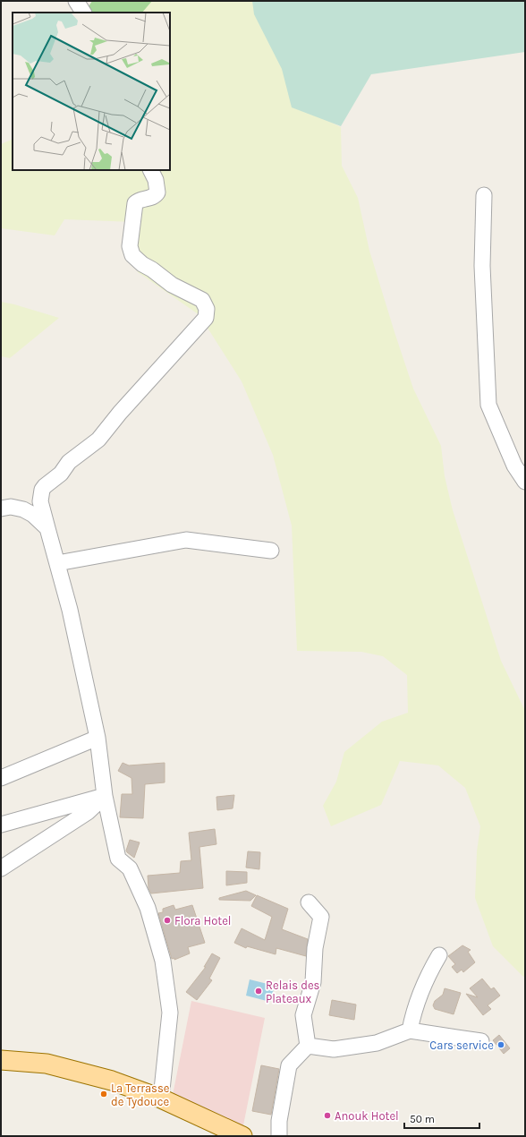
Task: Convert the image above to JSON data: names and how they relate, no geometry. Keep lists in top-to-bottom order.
{
  "places": [
    "Flora Hotel",
    "Relais des Plateaux",
    "Cars service",
    "La Terrasse de Tydouce",
    "Anouk Hotel"
  ],
  "scale_bar": "50 m"
}
